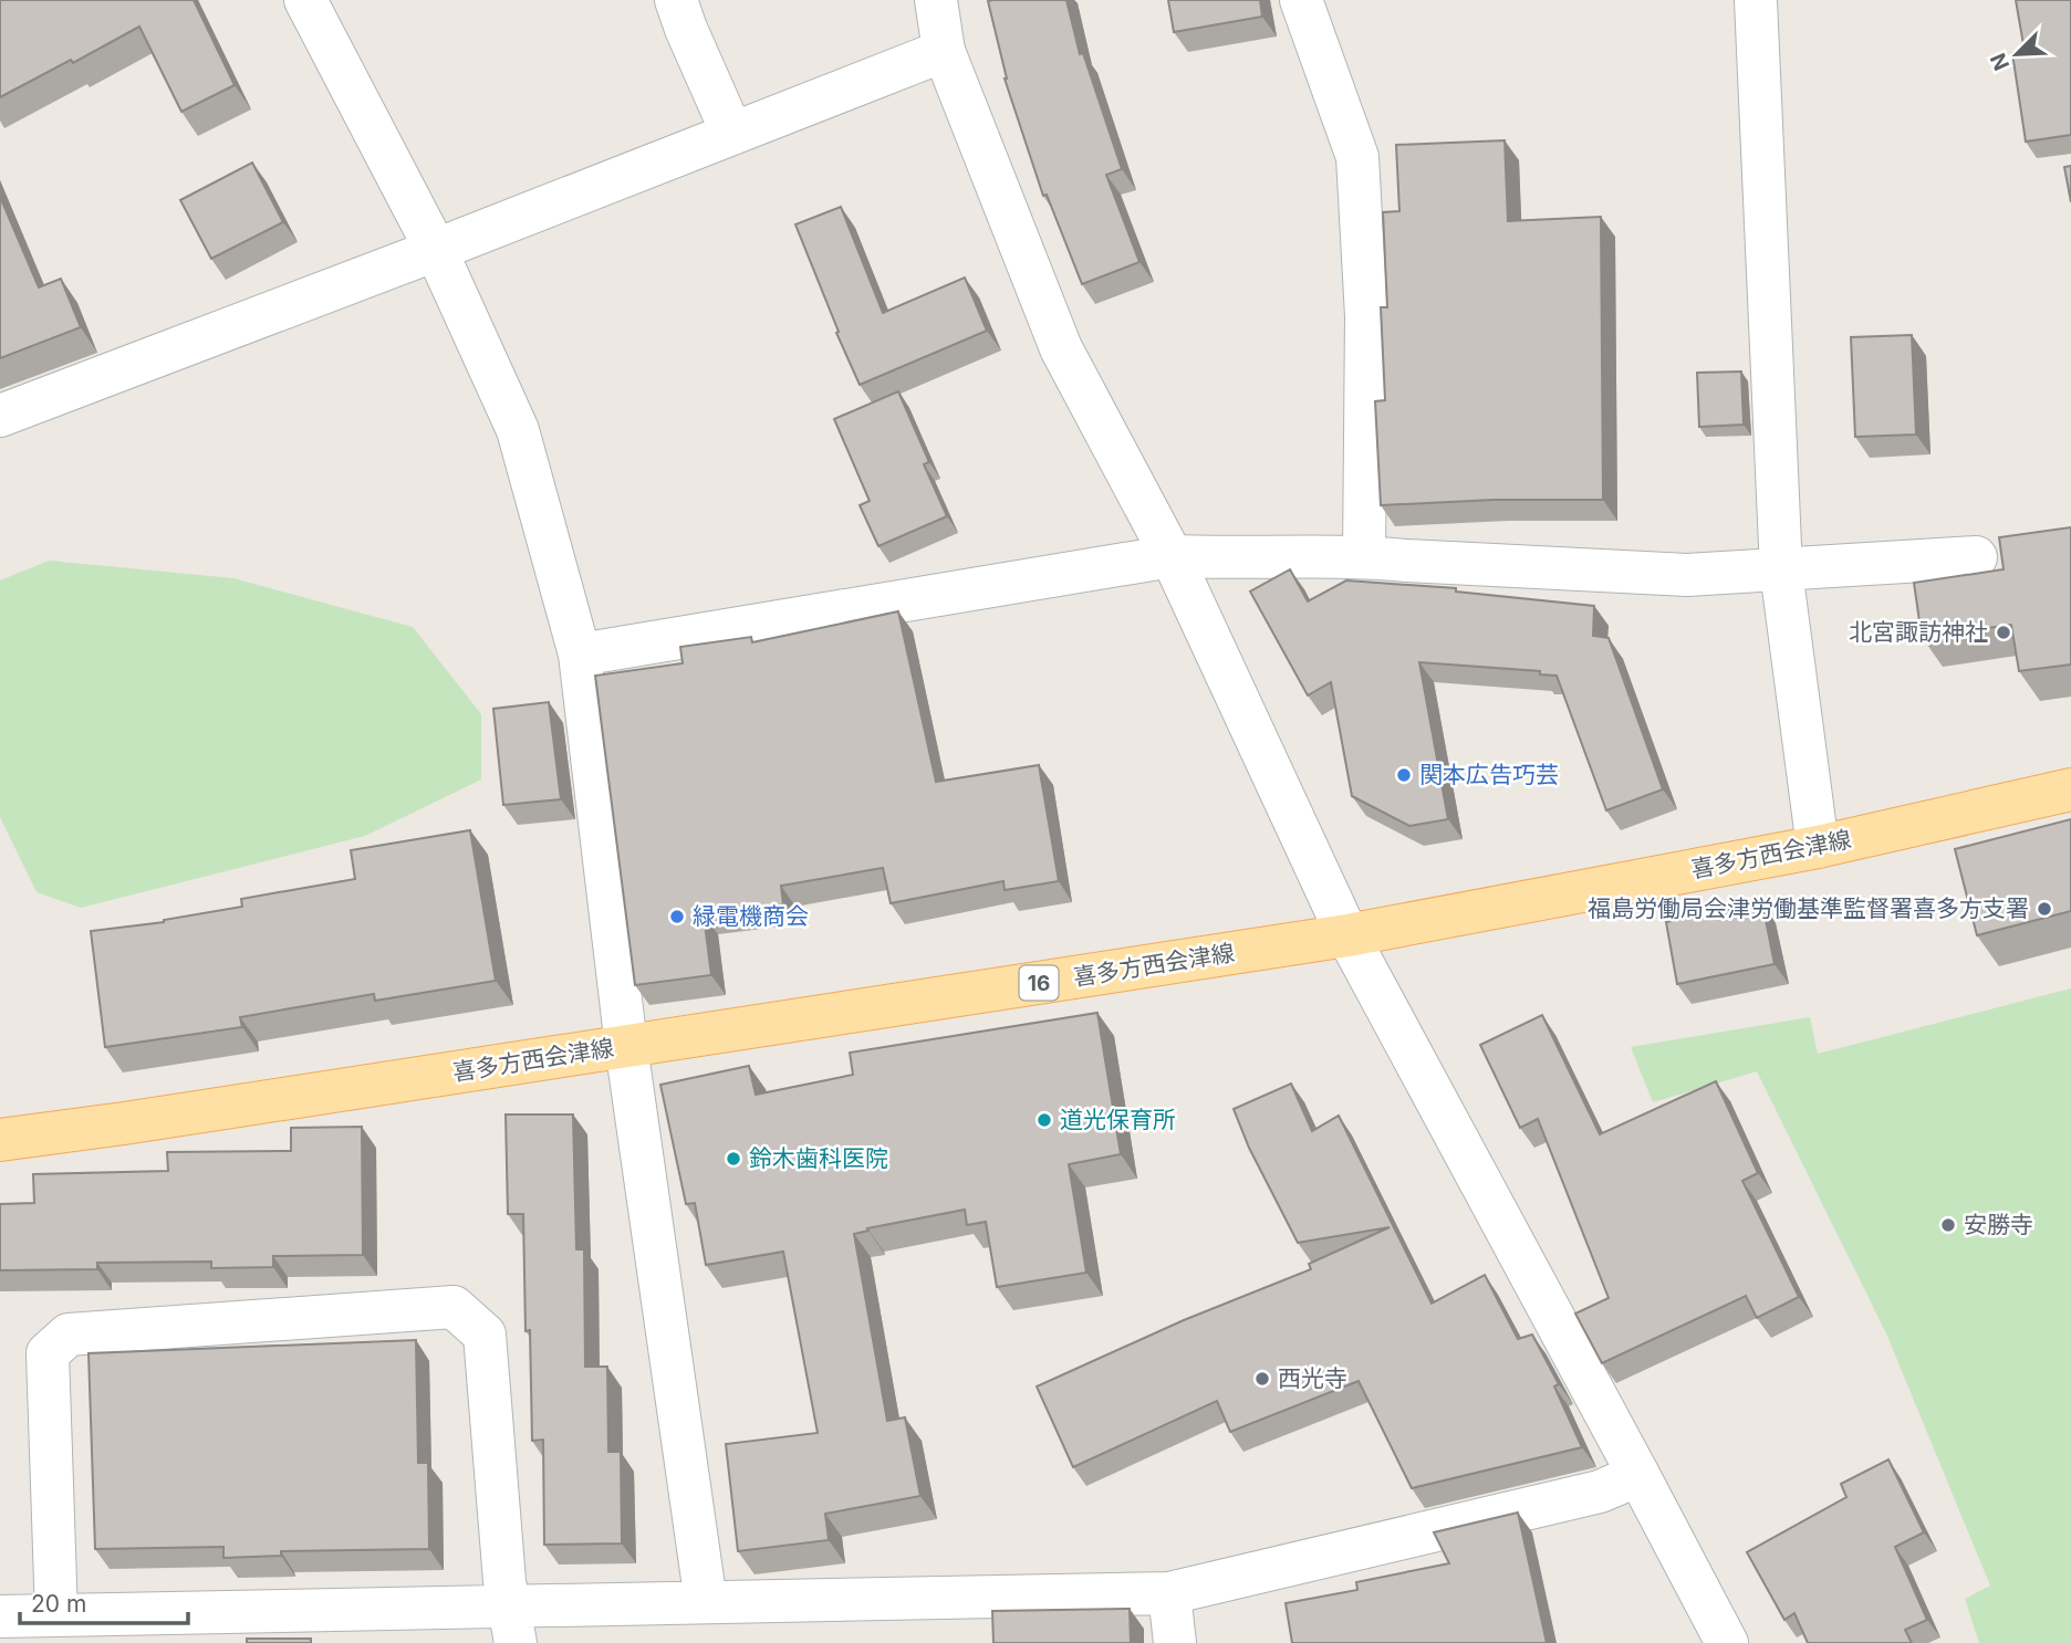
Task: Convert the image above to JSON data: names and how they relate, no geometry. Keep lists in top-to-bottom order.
{
  "streets": {
    "main road": ["喜多方西会津線", "16"]
  },
  "places": [
    "北宮諏訪神社",
    "関本広告巧芸",
    "福島労働局会津労働基準監督署喜多方支署",
    "緑電機商会",
    "道光保育所",
    "鈴木歯科医院",
    "安勝寺",
    "西光寺"
  ],
  "scale_bar": "20 m",
  "north": "bottom left"
}
